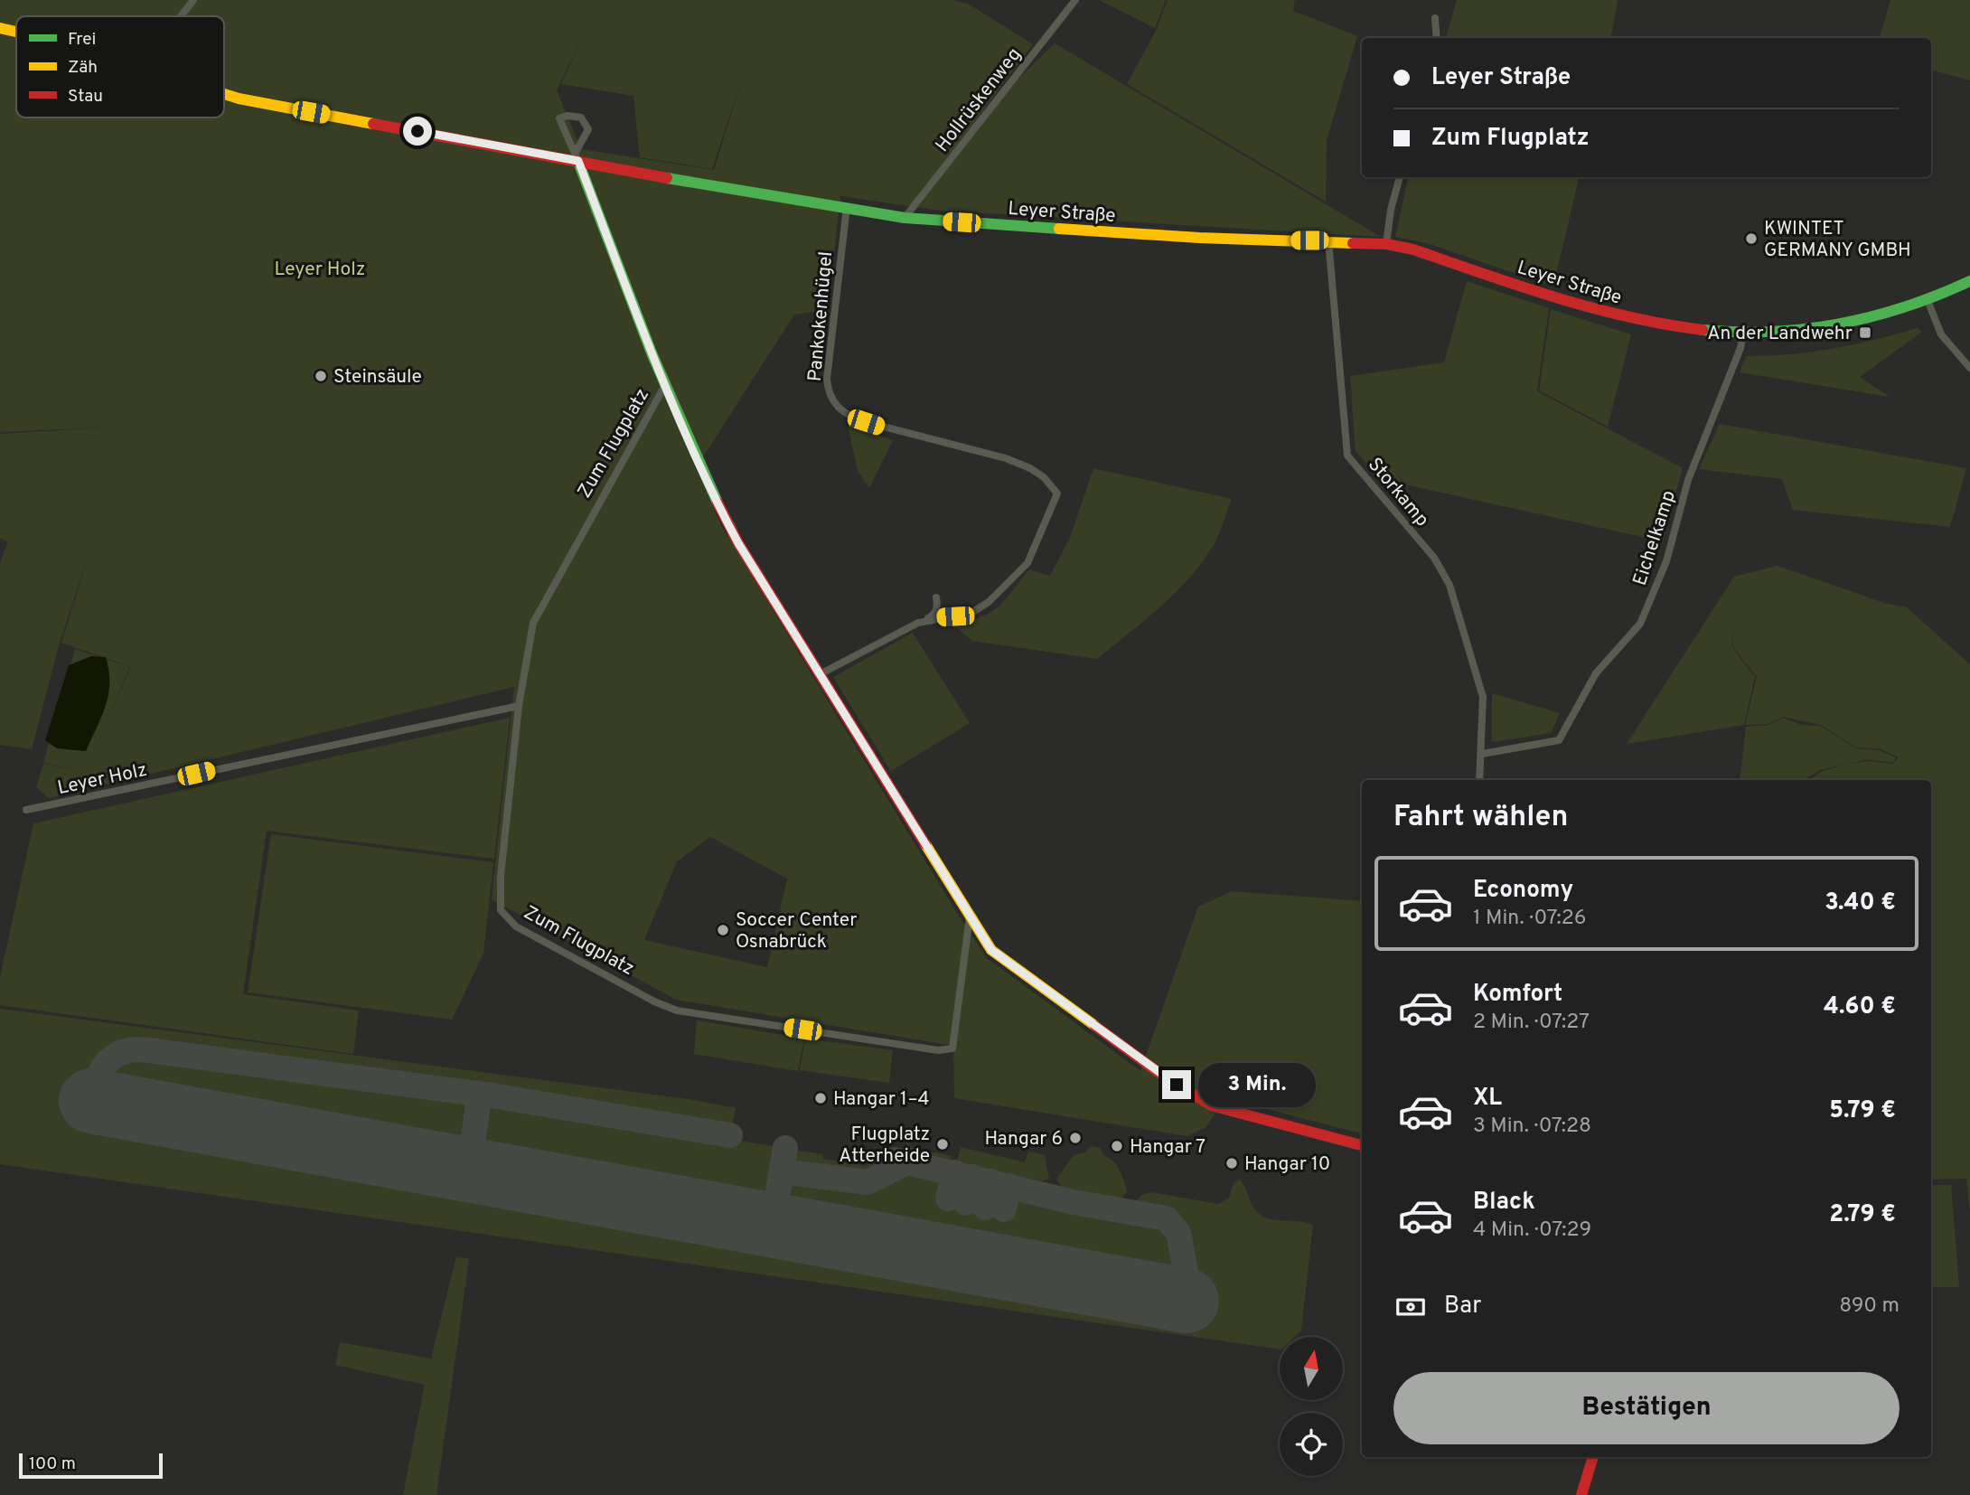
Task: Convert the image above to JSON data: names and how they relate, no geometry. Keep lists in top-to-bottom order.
{
  "streets": {
    "street": [
      "Hollrüskenweg",
      "Leyer Straße",
      "Pankokenhügel",
      "Zum Flugplatz",
      "Storkamp",
      "Eichelkamp",
      "Leyer Holz"
    ]
  },
  "crossings": [
    ["Hollrüskenweg", "Leyer Straße"],
    ["Leyer Straße", "Pankokenhügel"],
    ["Leyer Straße", "Zum Flugplatz"],
    ["Leyer Straße", "Storkamp"],
    ["Leyer Straße", "Eichelkamp"],
    ["Pankokenhügel", "Zum Flugplatz"],
    ["Zum Flugplatz", "Leyer Holz"],
    ["Storkamp", "Eichelkamp"]
  ],
  "parks": ["Leyer Holz"],
  "places": {
    "other": [
      "KWINTET GERMANY GMBH",
      "Steinsäule",
      "Soccer Center Osnabrück",
      "Hangar 1–4",
      "Hangar 6",
      "Flugplatz Atterheide",
      "Hangar 7",
      "Hangar 10"
    ],
    "transit": ["An der Landwehr"]
  },
  "legend": ["Frei", "Zäh", "Stau"],
  "scale_bar": "100 m",
  "north": "top",
  "page": {
    "banner": ["Leyer Straße", "Zum Flugplatz"],
    "heading": "Fahrt wählen",
    "list": [
      {
        "name": "Economy",
        "note": "1 Min. · 07:26",
        "value": "3.40 €"
      },
      {
        "name": "Komfort",
        "note": "2 Min. · 07:27",
        "value": "4.60 €"
      },
      {
        "name": "XL",
        "note": "3 Min. · 07:28",
        "value": "5.79 €"
      },
      {
        "name": "Black",
        "note": "4 Min. · 07:29",
        "value": "2.79 €"
      }
    ],
    "bubble": "3 Min.",
    "pay": ["Bar", "890 m"],
    "buttons": "Bestätigen",
    "scale": "100 m"
  }
}
